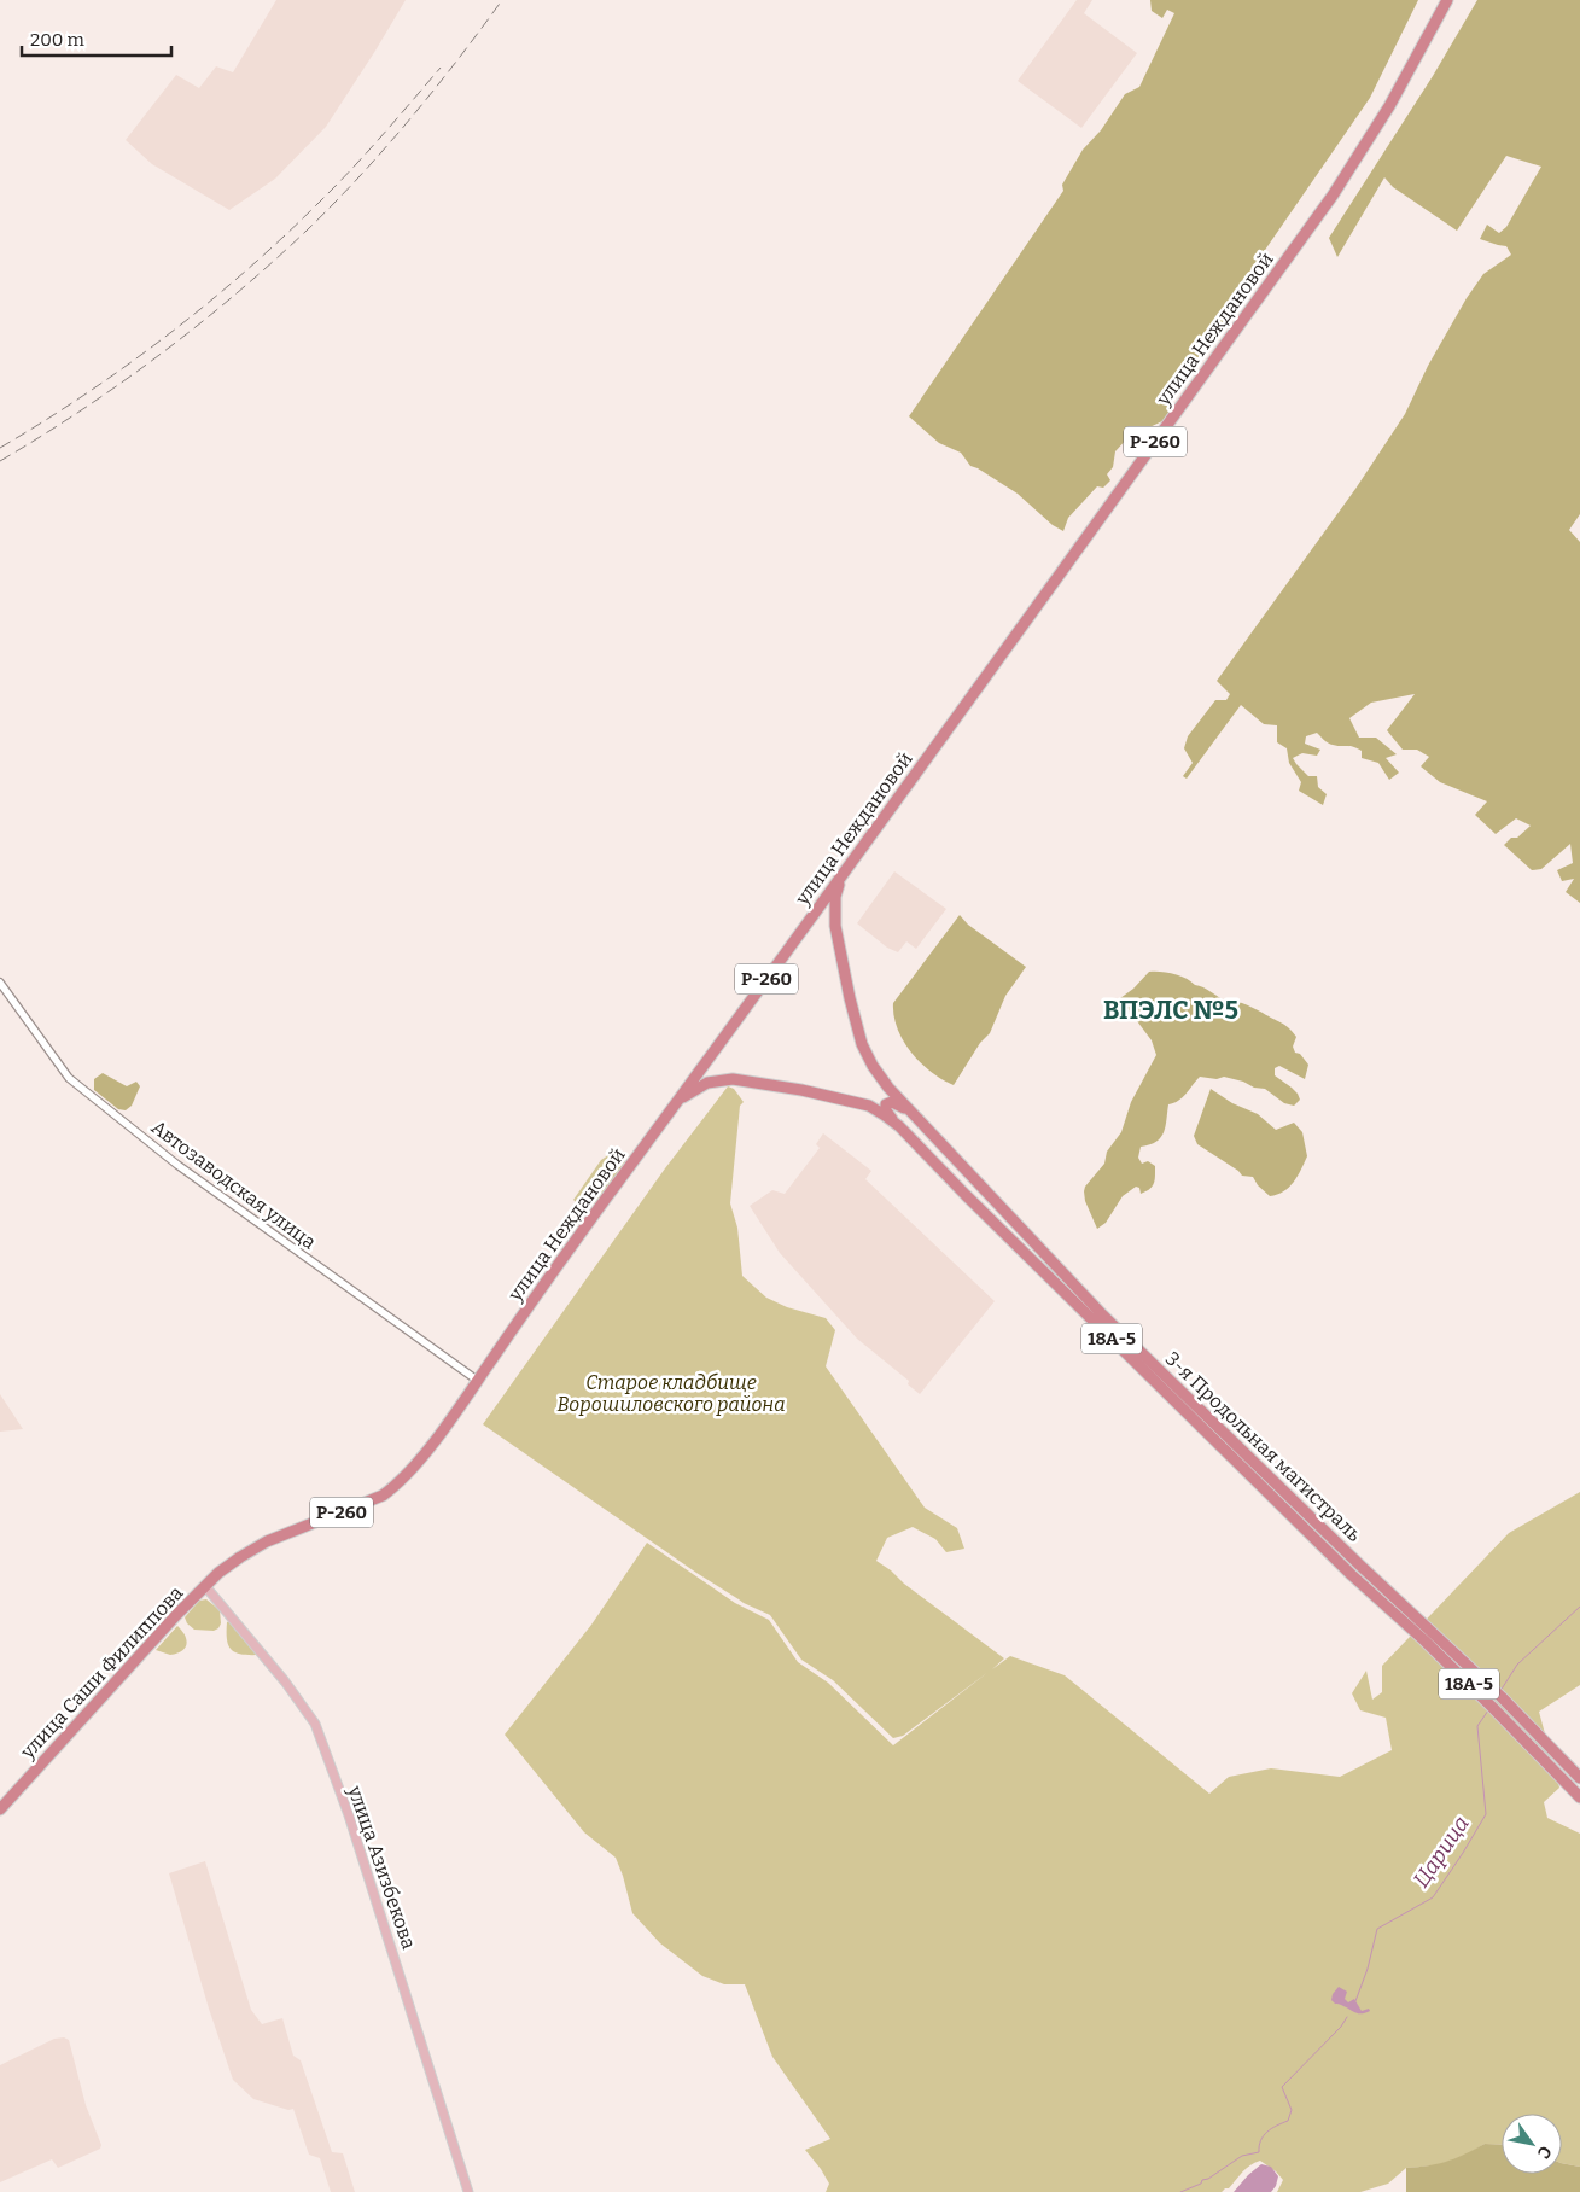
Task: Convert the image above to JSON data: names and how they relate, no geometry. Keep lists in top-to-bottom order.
{
  "streets": {
    "highway": [
      "улица Неждановой",
      "Р-260",
      "18А-5",
      "3-я Продольная магистраль",
      "улица Саши Филиппова"
    ],
    "main road": ["улица Азизбекова"],
    "street": ["Автозаводская улица"]
  },
  "crossings": [
    ["улица Неждановой", "Автозаводская улица"],
    ["улица Неждановой", "3-я Продольная магистраль"],
    ["улица Неждановой", "улица Саши Филиппова"],
    ["улица Неждановой", "улица Азизбекова"],
    ["Р-260", "улица Саши Филиппова"],
    ["улица Саши Филиппова", "улица Азизбекова"]
  ],
  "districts": ["ВПЭЛС №5"],
  "water": ["Царица"],
  "parks": ["Старое кладбище Ворошиловского района"],
  "scale_bar": "200 m",
  "north": "bottom right"
}
